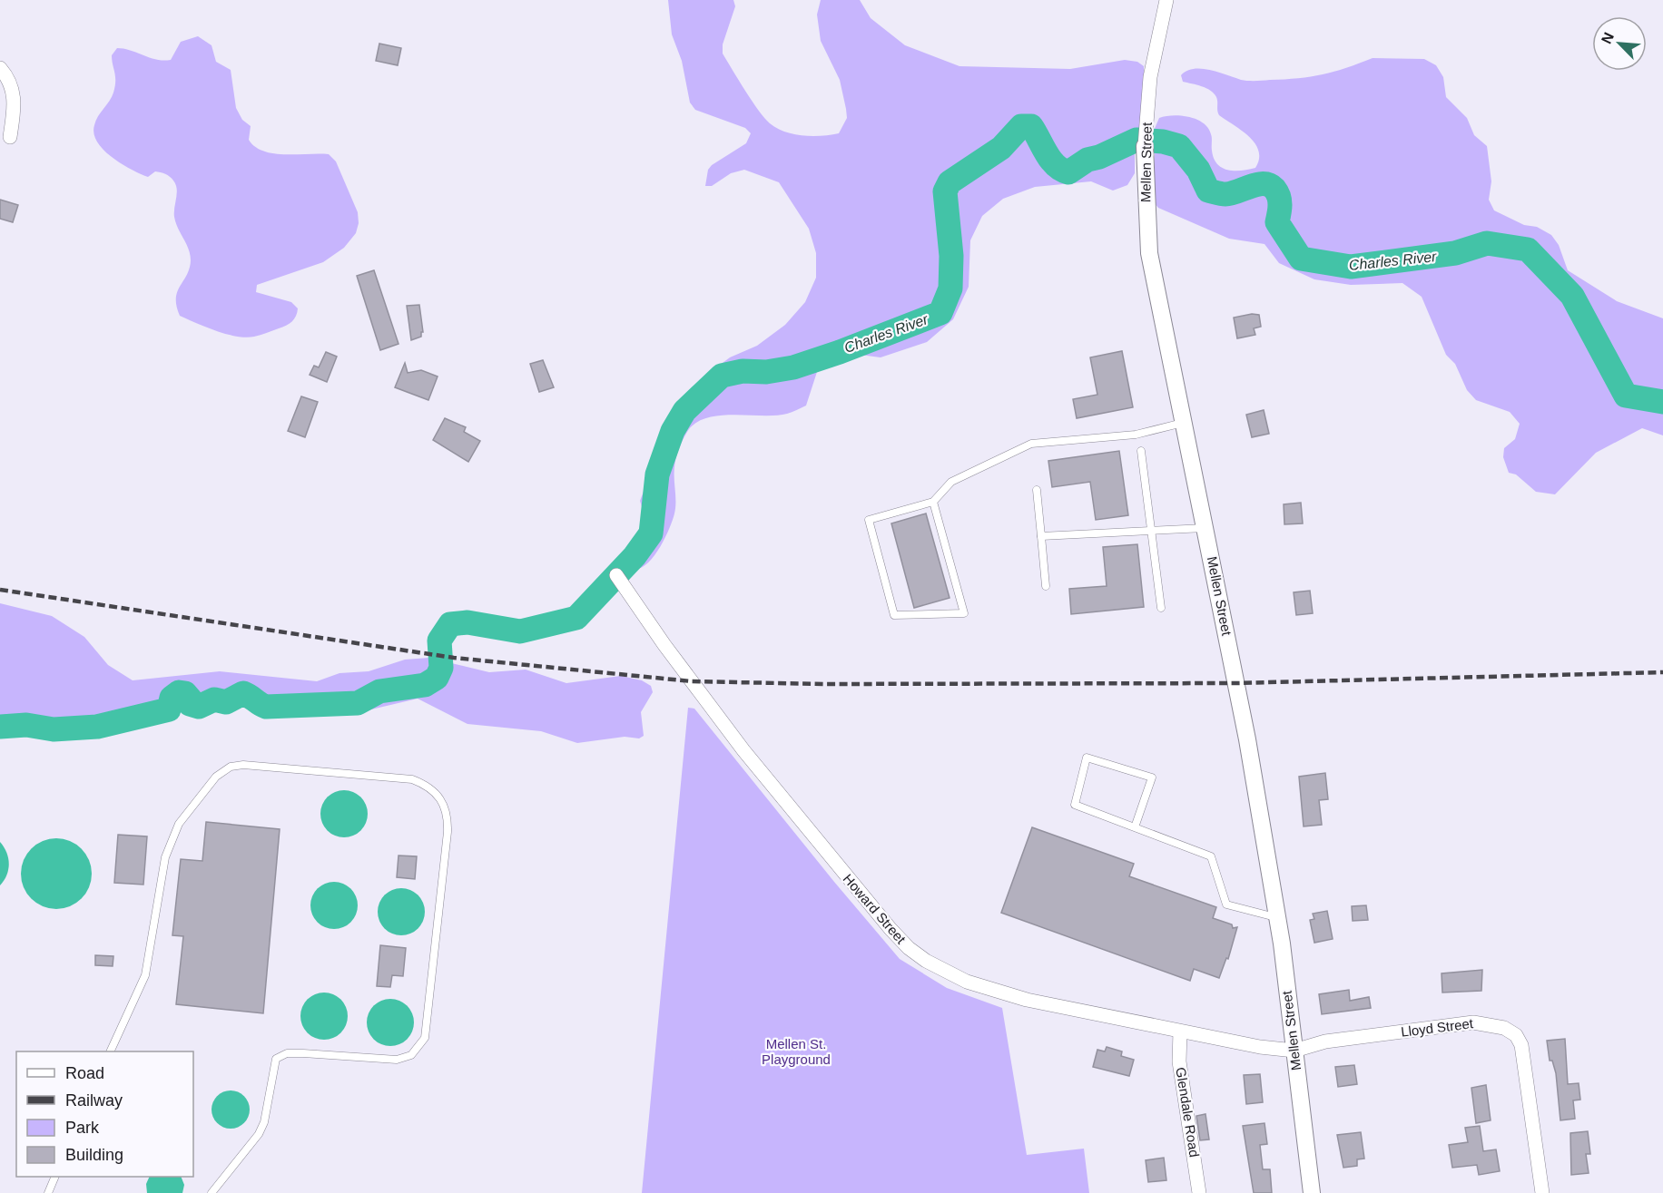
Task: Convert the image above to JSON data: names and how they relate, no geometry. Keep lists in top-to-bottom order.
{
  "streets": {
    "street": [
      "Mellen Street",
      "Howard Street",
      "Lloyd Street",
      "Glendale Road"
    ]
  },
  "crossings": [
    ["Mellen Street", "Howard Street"],
    ["Mellen Street", "Lloyd Street"],
    ["Howard Street", "Lloyd Street"],
    ["Howard Street", "Glendale Road"]
  ],
  "water": ["Charles River"],
  "parks": ["Mellen St. Playground"],
  "legend": [
    "Road",
    "Railway",
    "Park",
    "Building"
  ],
  "north": "top left"
}
